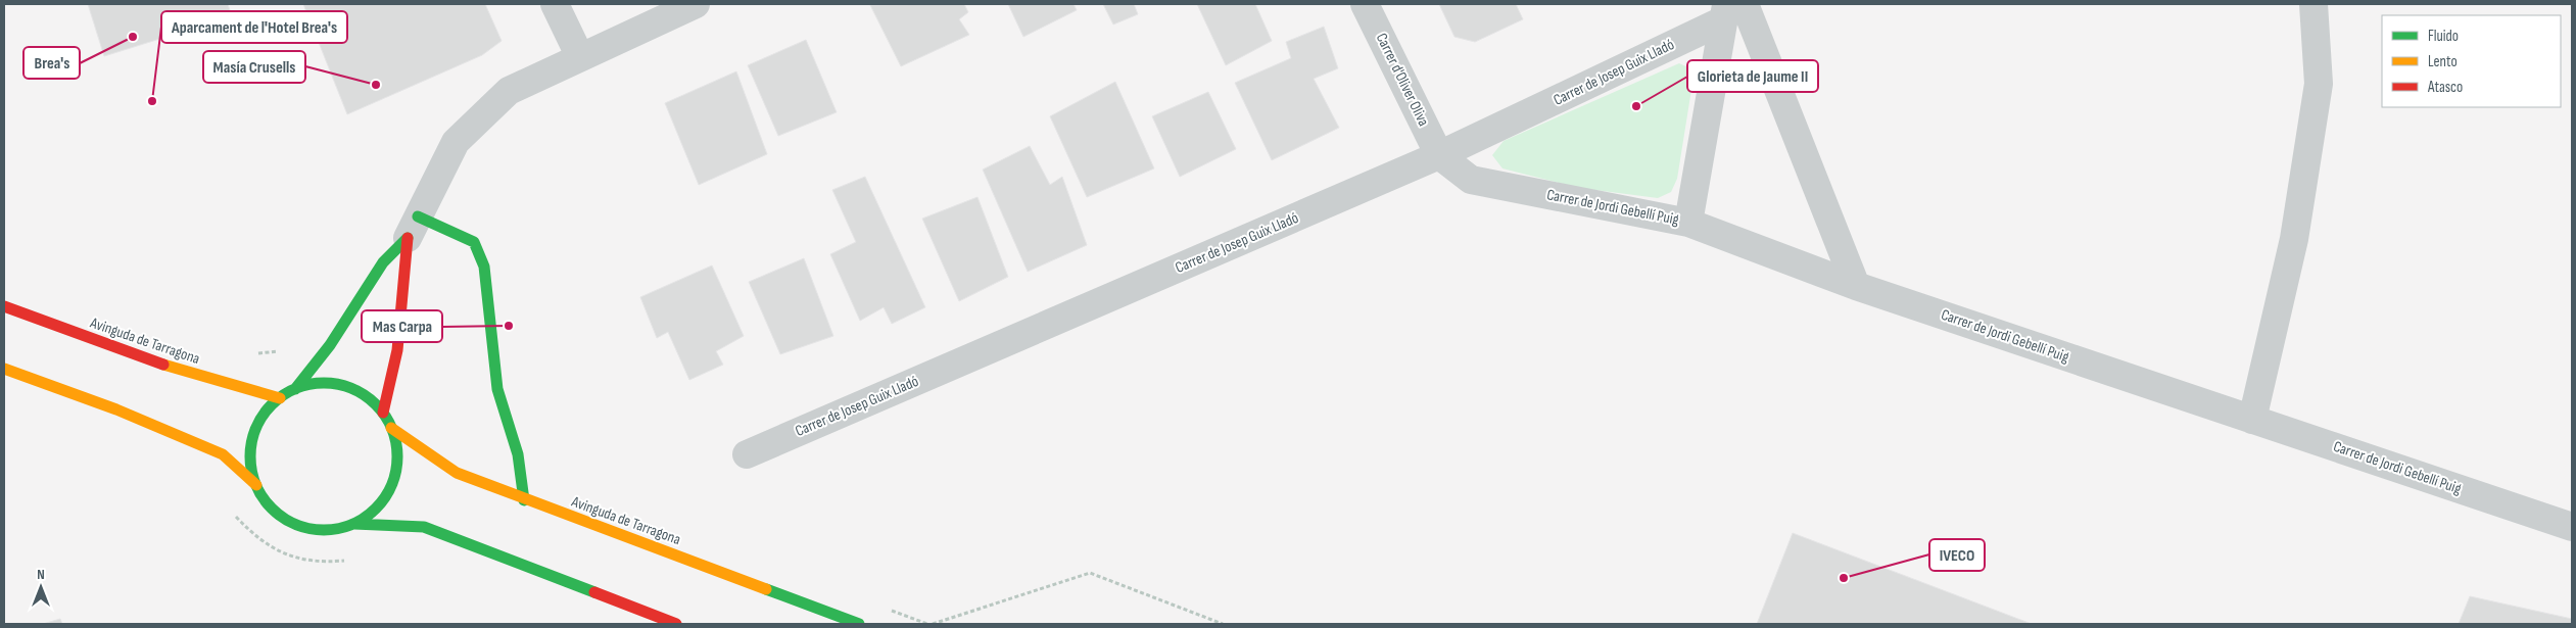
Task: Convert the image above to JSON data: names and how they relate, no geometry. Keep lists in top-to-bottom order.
{
  "streets": {
    "main road": ["Avinguda de Tarragona"],
    "street": ["Carrer de Josep Guix Lladó", "Carrer d'Oliver Oliva", "Carrer de Jordi Gebellí Puig"]
  },
  "crossings": [
    ["Carrer de Josep Guix Lladó", "Carrer d'Oliver Oliva"],
    ["Carrer de Josep Guix Lladó", "Carrer de Jordi Gebellí Puig"],
    ["Carrer d'Oliver Oliva", "Carrer de Jordi Gebellí Puig"]
  ],
  "places": [
    "Brea's",
    "Masía Crusells",
    "Aparcament de l'Hotel Brea's",
    "Glorieta de Jaume II",
    "Mas Carpa",
    "IVECO"
  ],
  "legend": ["Fluido", "Lento", "Atasco"],
  "north": "top"
}
